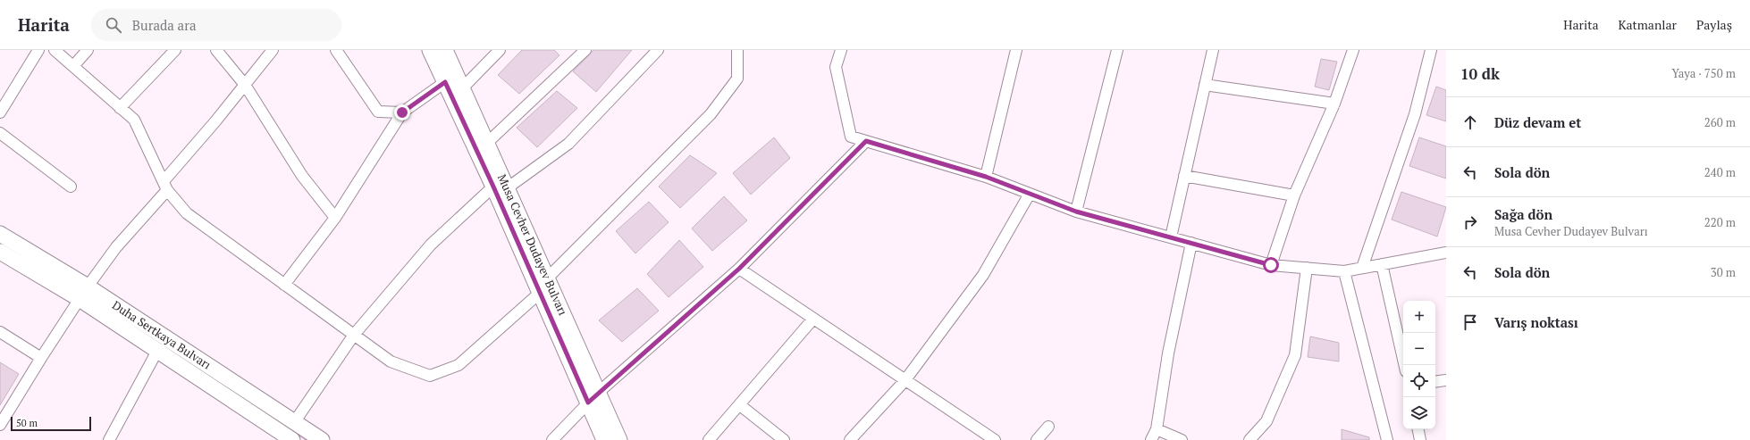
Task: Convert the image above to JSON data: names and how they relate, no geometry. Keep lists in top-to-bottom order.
{
  "streets": {
    "main road": ["Musa Cevher Dudayev Bulvarı", "Duha Sertkaya Bulvarı"]
  },
  "scale_bar": "50 m",
  "page": {
    "header": "Harita",
    "search": "Burada ara",
    "nav": ["Harita", "Katmanlar", "Paylaş"],
    "heading": ["10 dk", "Yaya · 750 m"],
    "list": [
      ["Düz devam et", "260 m"],
      ["Sola dön", "240 m"],
      ["Sağa dön", "Musa Cevher Dudayev Bulvarı", "220 m"],
      ["Sola dön", "30 m"],
      "Varış noktası"
    ],
    "map_buttons": ["+", "−"],
    "scale": "50 m"
  }
}
